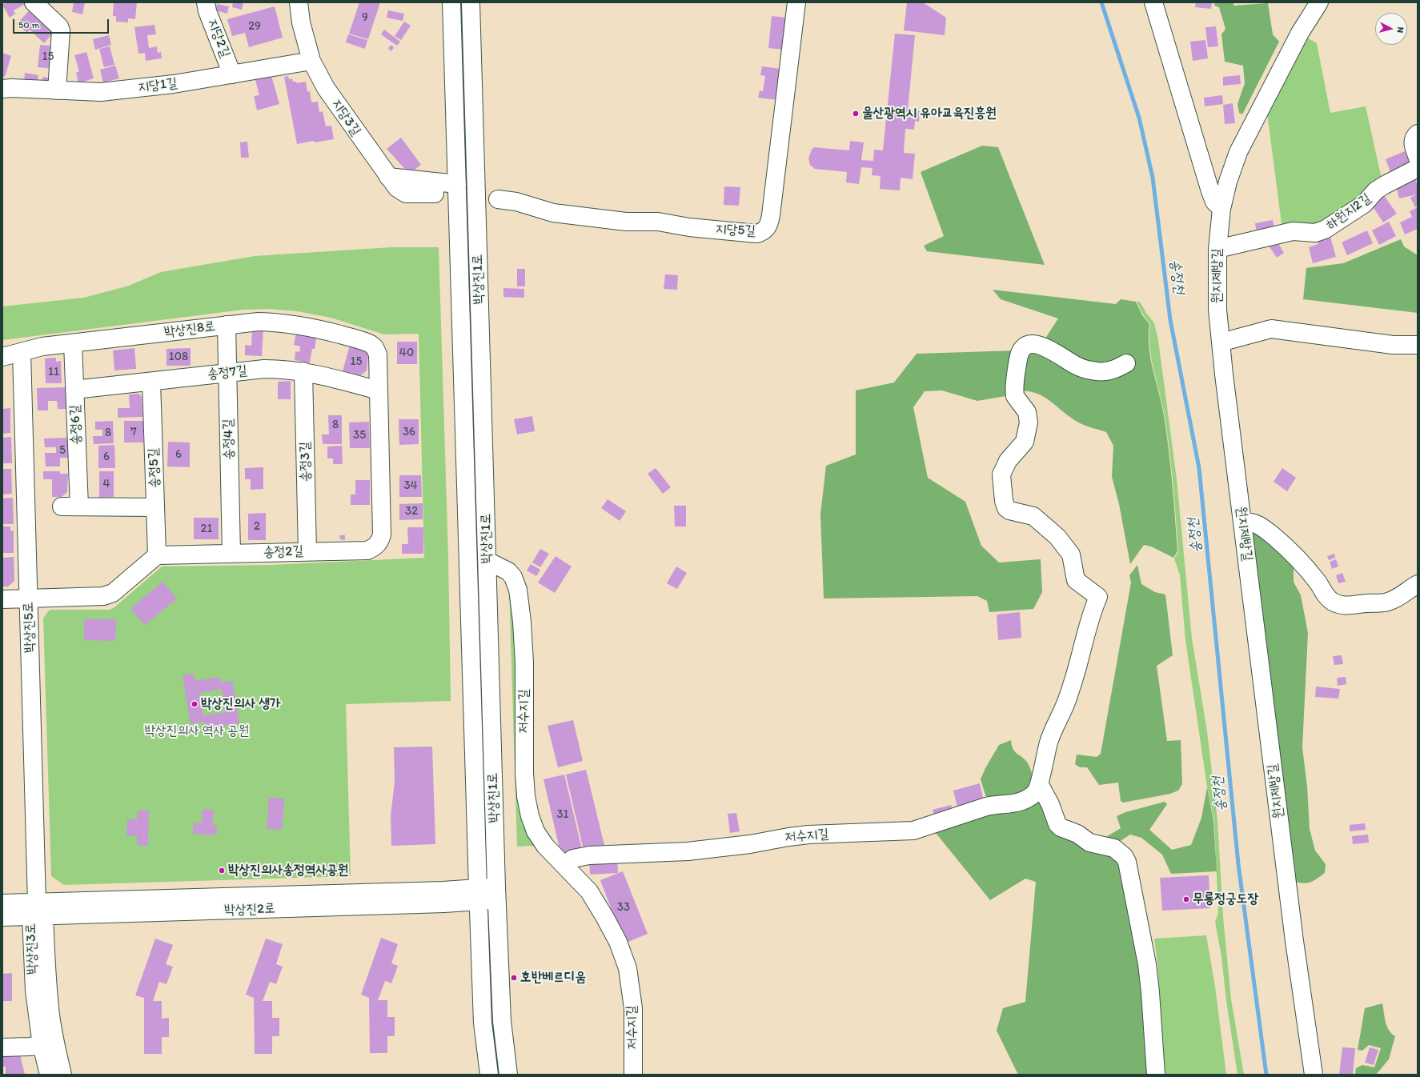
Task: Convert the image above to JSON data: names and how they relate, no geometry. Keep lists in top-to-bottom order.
{
  "streets": {
    "street": [
      "지당2길",
      "지당1길",
      "지당3길",
      "하원지2길",
      "지당5길",
      "원지제방길",
      "박상진1로",
      "박상진8로",
      "송정7길",
      "송정6길",
      "송정4길",
      "송정3길",
      "송정5길",
      "송정2길",
      "박상진5로",
      "저수지길",
      "박상진2로",
      "박상진3로"
    ]
  },
  "crossings": [
    ["지당2길", "지당1길"],
    ["지당1길", "지당3길"],
    ["하원지2길", "원지제방길"],
    ["박상진1로", "저수지길"],
    ["박상진1로", "박상진2로"],
    ["박상진8로", "송정6길"],
    ["박상진8로", "송정4길"],
    ["박상진8로", "송정2길"],
    ["박상진8로", "박상진5로"],
    ["송정7길", "송정6길"],
    ["송정7길", "송정4길"],
    ["송정7길", "송정3길"],
    ["송정7길", "송정5길"],
    ["송정7길", "송정2길"],
    ["송정4길", "송정2길"],
    ["송정3길", "송정2길"],
    ["송정5길", "송정2길"],
    ["박상진5로", "박상진2로"],
    ["박상진5로", "박상진3로"],
    ["박상진2로", "박상진3로"]
  ],
  "water": ["송정천"],
  "parks": ["박상진의사 역사 공원"],
  "places": [
    "울산광역시 유아교육진흥원",
    "박상진의사 생가",
    "박상진의사송정역사공원",
    "무룡정궁도장",
    "호반베르디움"
  ],
  "house_numbers": [
    "9",
    "29",
    "15",
    "40",
    "108",
    "15",
    "11",
    "8",
    "7",
    "36",
    "8",
    "35",
    "5",
    "6",
    "6",
    "4",
    "34",
    "32",
    "2",
    "21",
    "31",
    "33"
  ],
  "scale_bar": "50 m",
  "north": "right"
}
